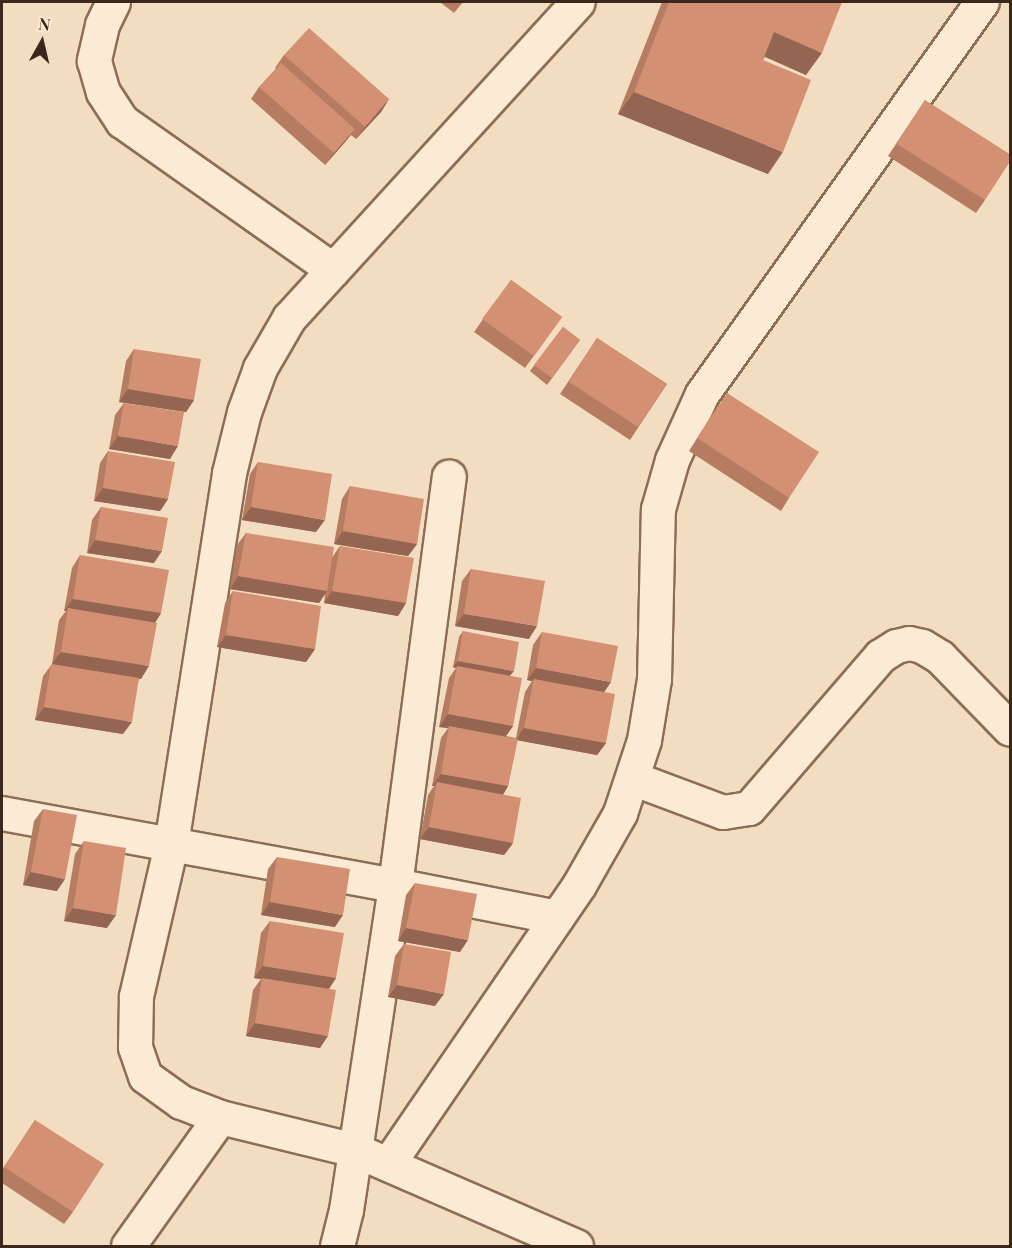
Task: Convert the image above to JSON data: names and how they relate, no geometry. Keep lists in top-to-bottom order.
{
  "north": "top"
}
